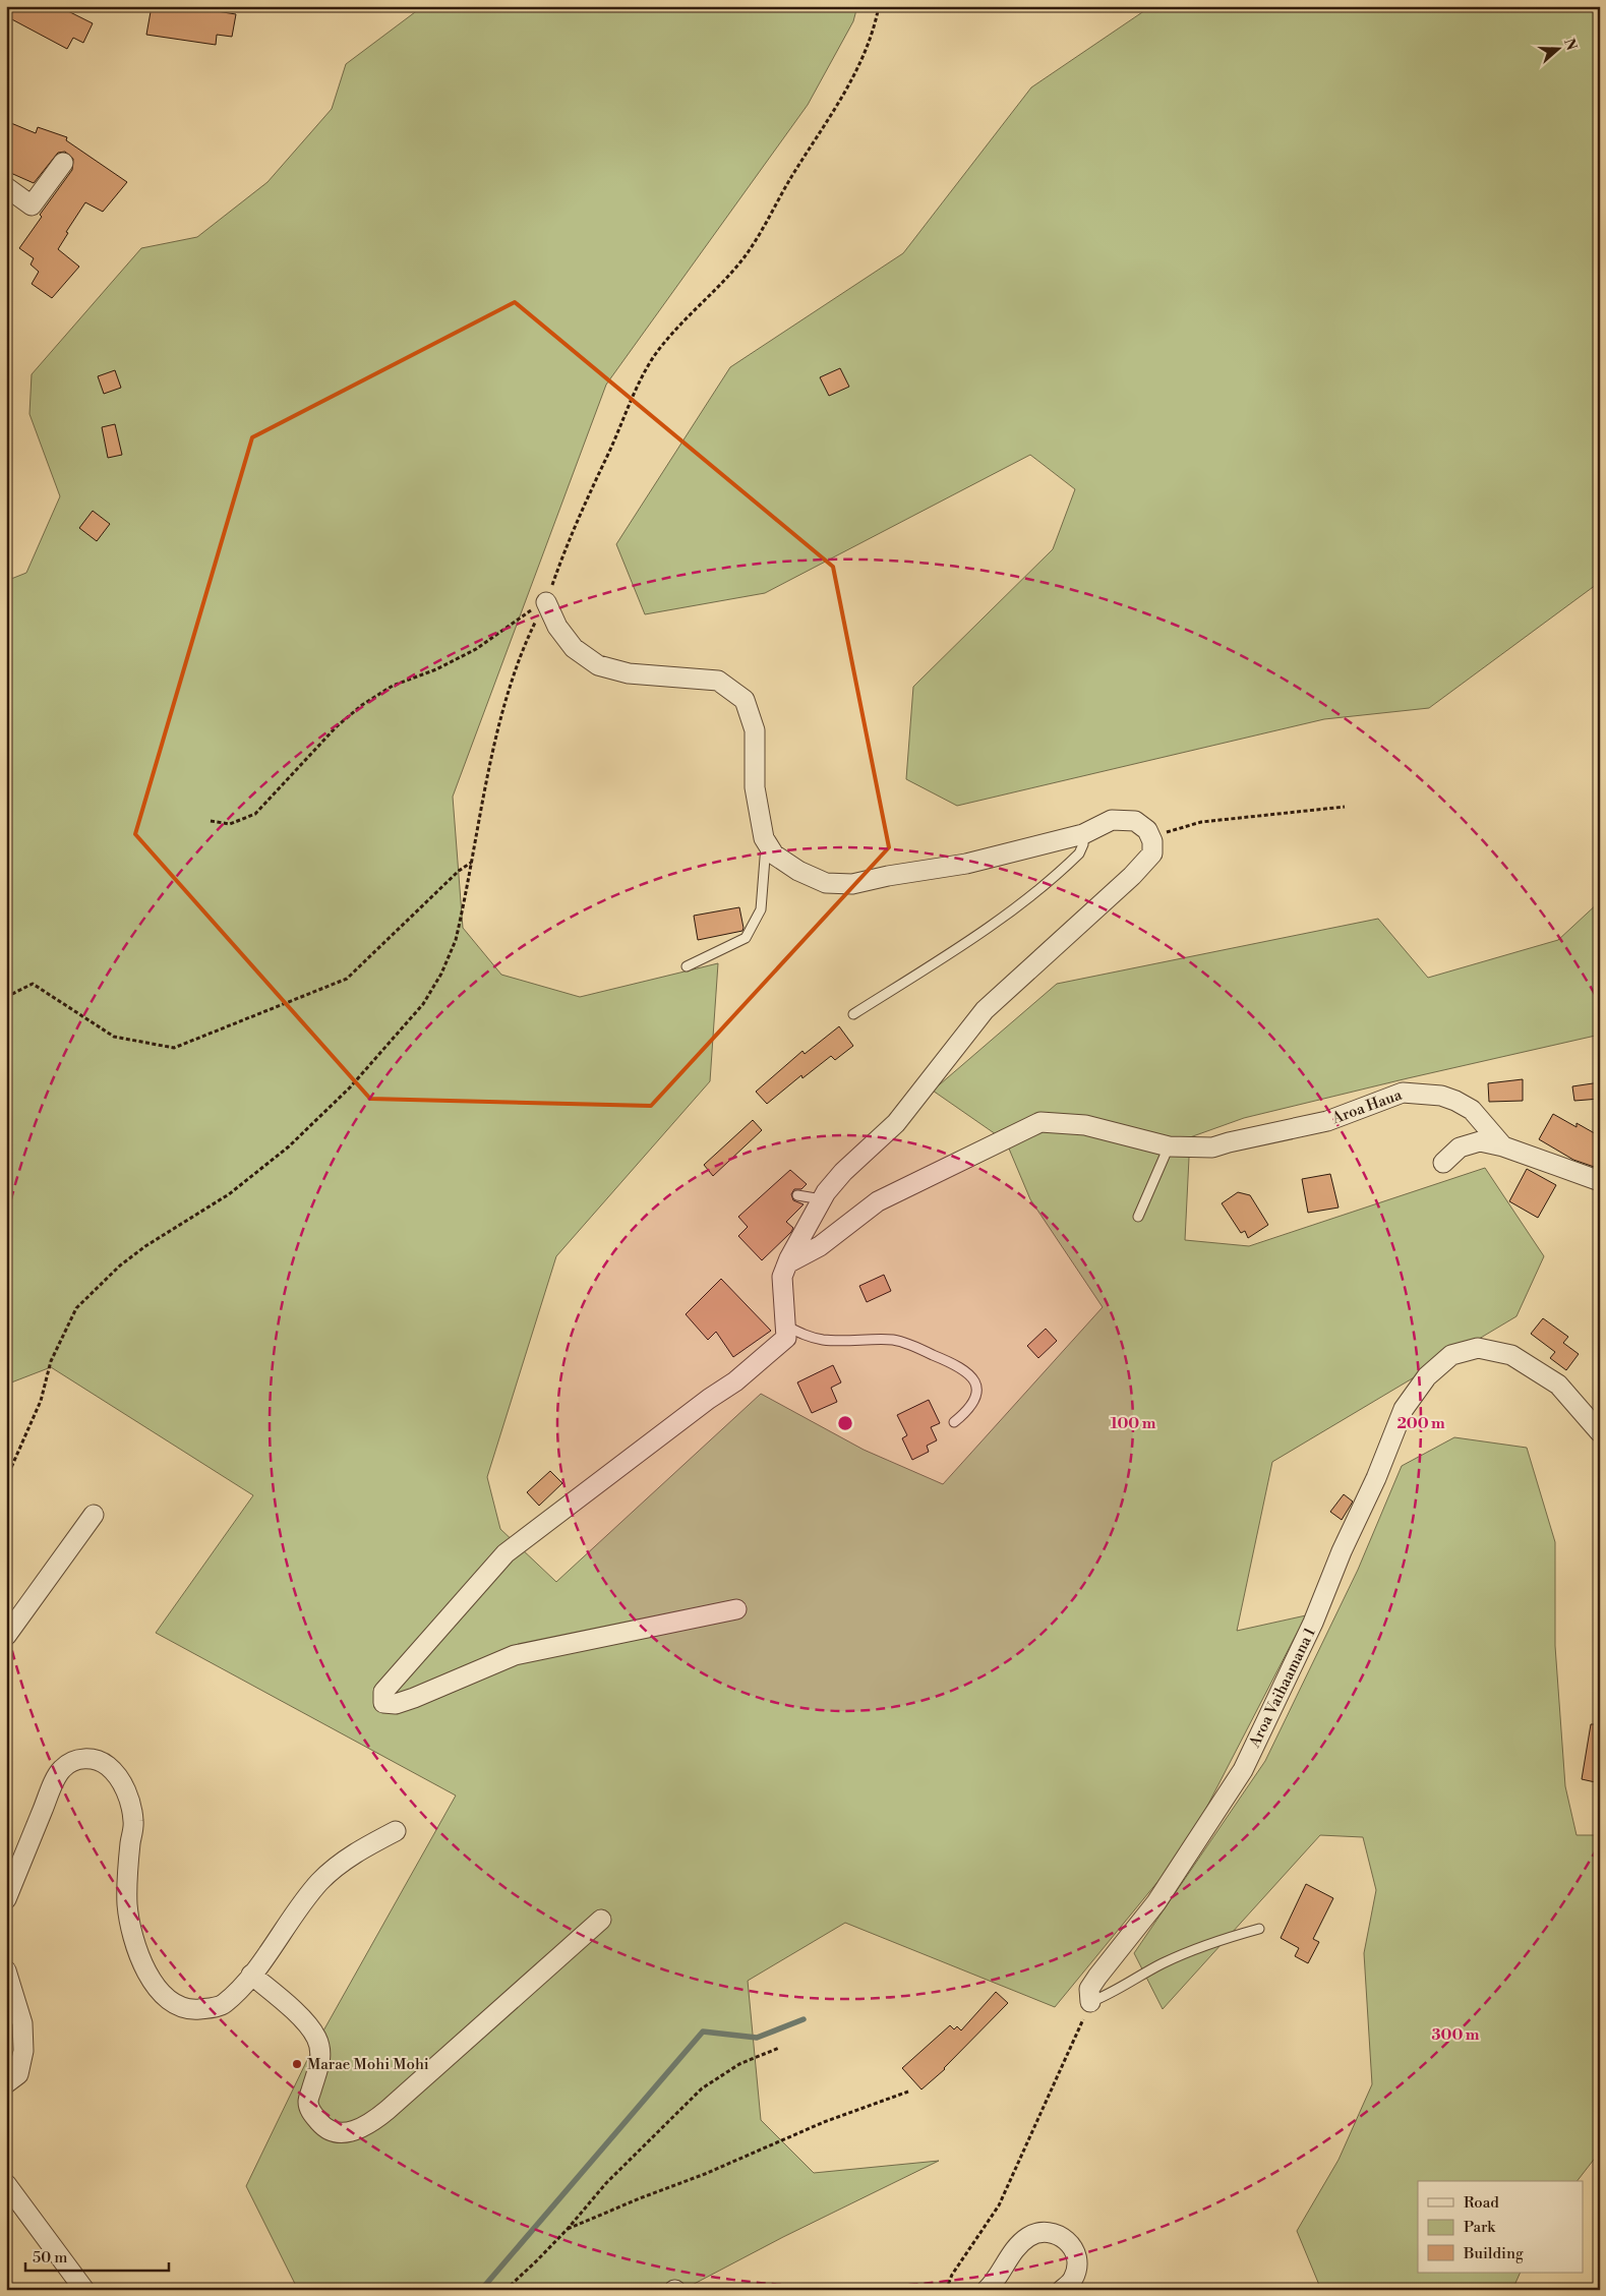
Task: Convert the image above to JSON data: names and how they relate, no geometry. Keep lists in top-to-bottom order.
{
  "streets": {
    "street": ["Aroa Haua", "Aroa Vaihaamana 1"]
  },
  "places": ["Marae Mohi Mohi"],
  "legend": ["Road", "Park", "Building"],
  "scale_bar": "50 m",
  "north": "right",
  "rings": ["100 m", "200 m", "300 m"]
}
